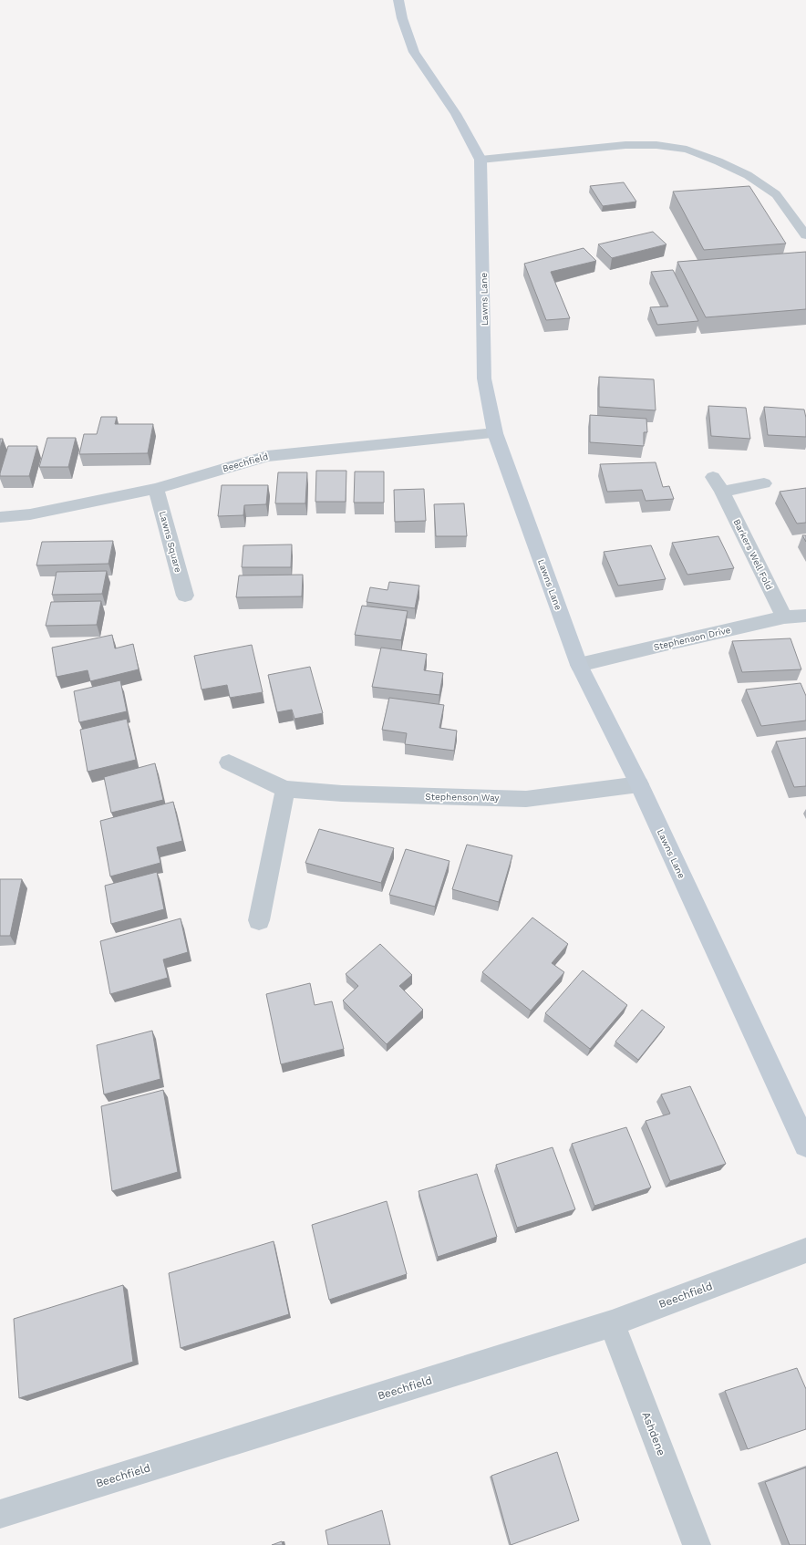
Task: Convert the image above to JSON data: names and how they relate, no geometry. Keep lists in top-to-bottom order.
{
  "streets": {
    "street": [
      "Lawns Lane",
      "Beechfield",
      "Lawns Square",
      "Barkers Well Fold",
      "Stephenson Drive",
      "Stephenson Way",
      "Ashdene"
    ]
  },
  "crossings": [
    ["Lawns Lane", "Beechfield"],
    ["Lawns Lane", "Stephenson Drive"],
    ["Lawns Lane", "Stephenson Way"],
    ["Beechfield", "Lawns Square"],
    ["Beechfield", "Ashdene"],
    ["Barkers Well Fold", "Stephenson Drive"]
  ]
}
